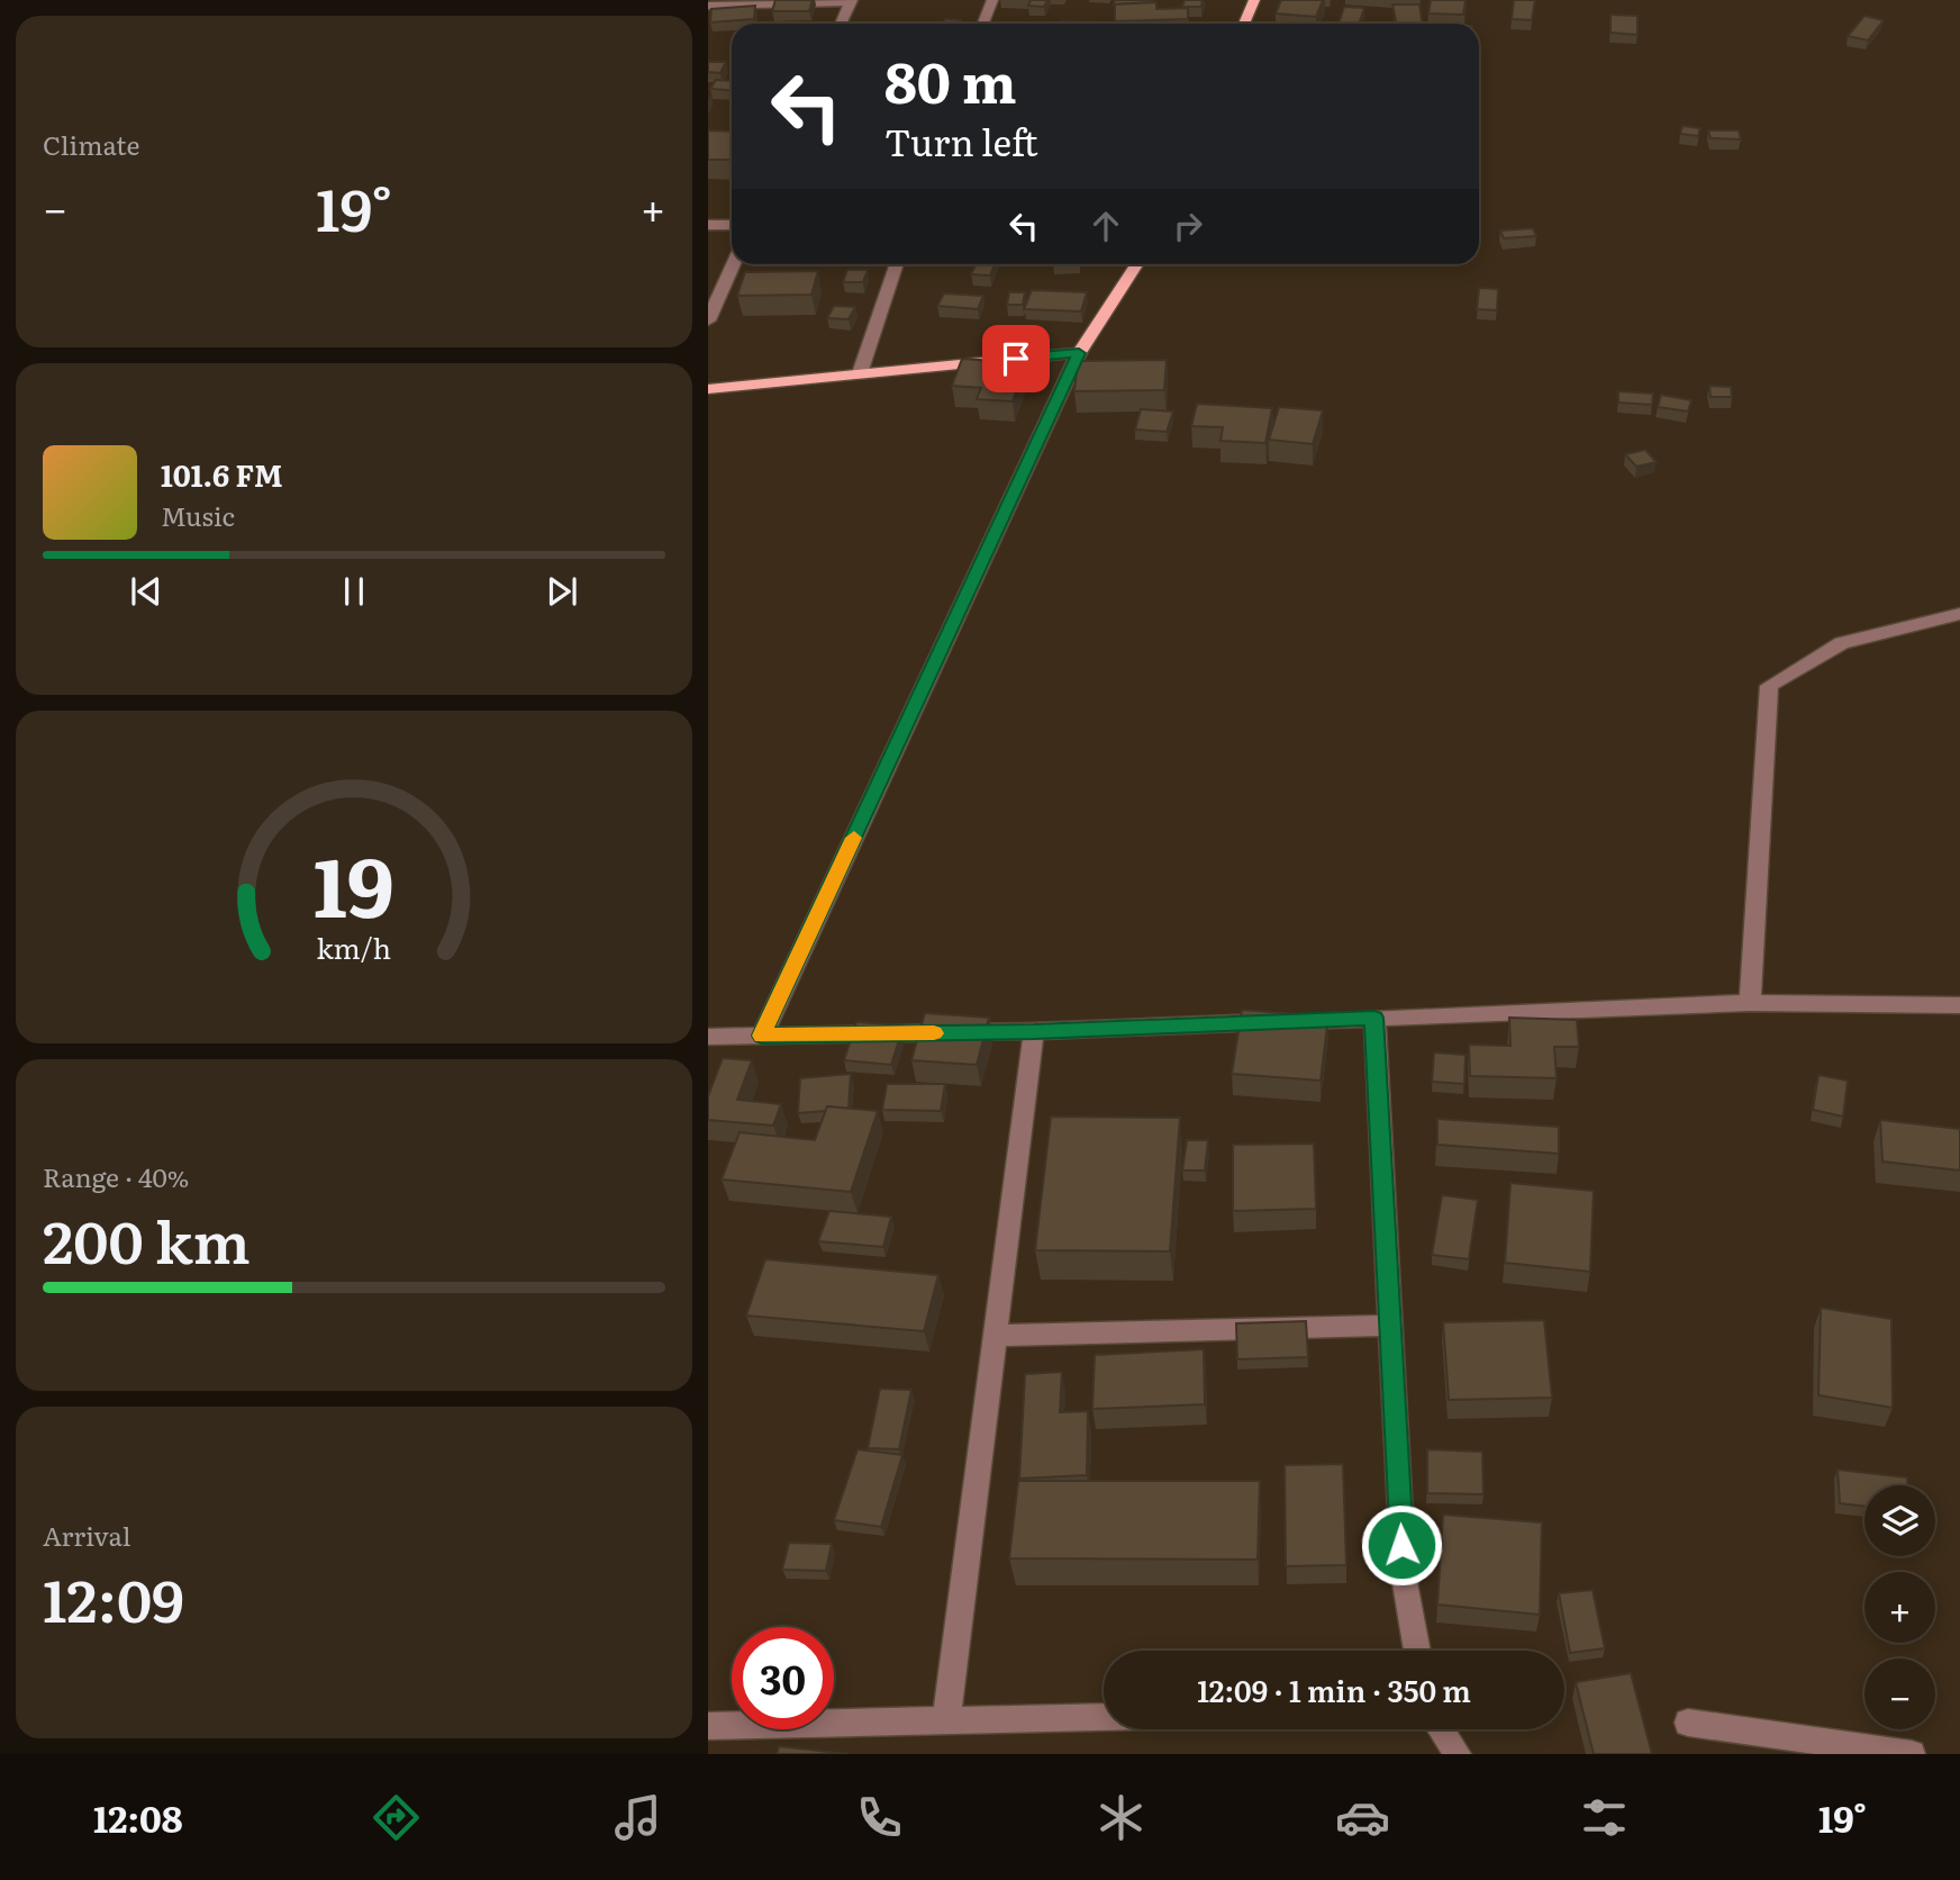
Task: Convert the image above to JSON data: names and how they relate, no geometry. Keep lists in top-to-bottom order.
{
  "page": {
    "tile": [
      "Climate",
      ["Range · 40%", "200 km"],
      ["Arrival", "12:09"]
    ],
    "turn": ["80 m", "Turn left"],
    "heat": ["−", "19°", "+"],
    "song": ["101.6 FM", "Music"],
    "map_buttons": ["+", "−"],
    "limit": "30",
    "trip": "12:09 · 1 min · 350 m",
    "tabs": ["12:08", "19°"],
    "gauge": ["19", "km/h"]
  }
}
